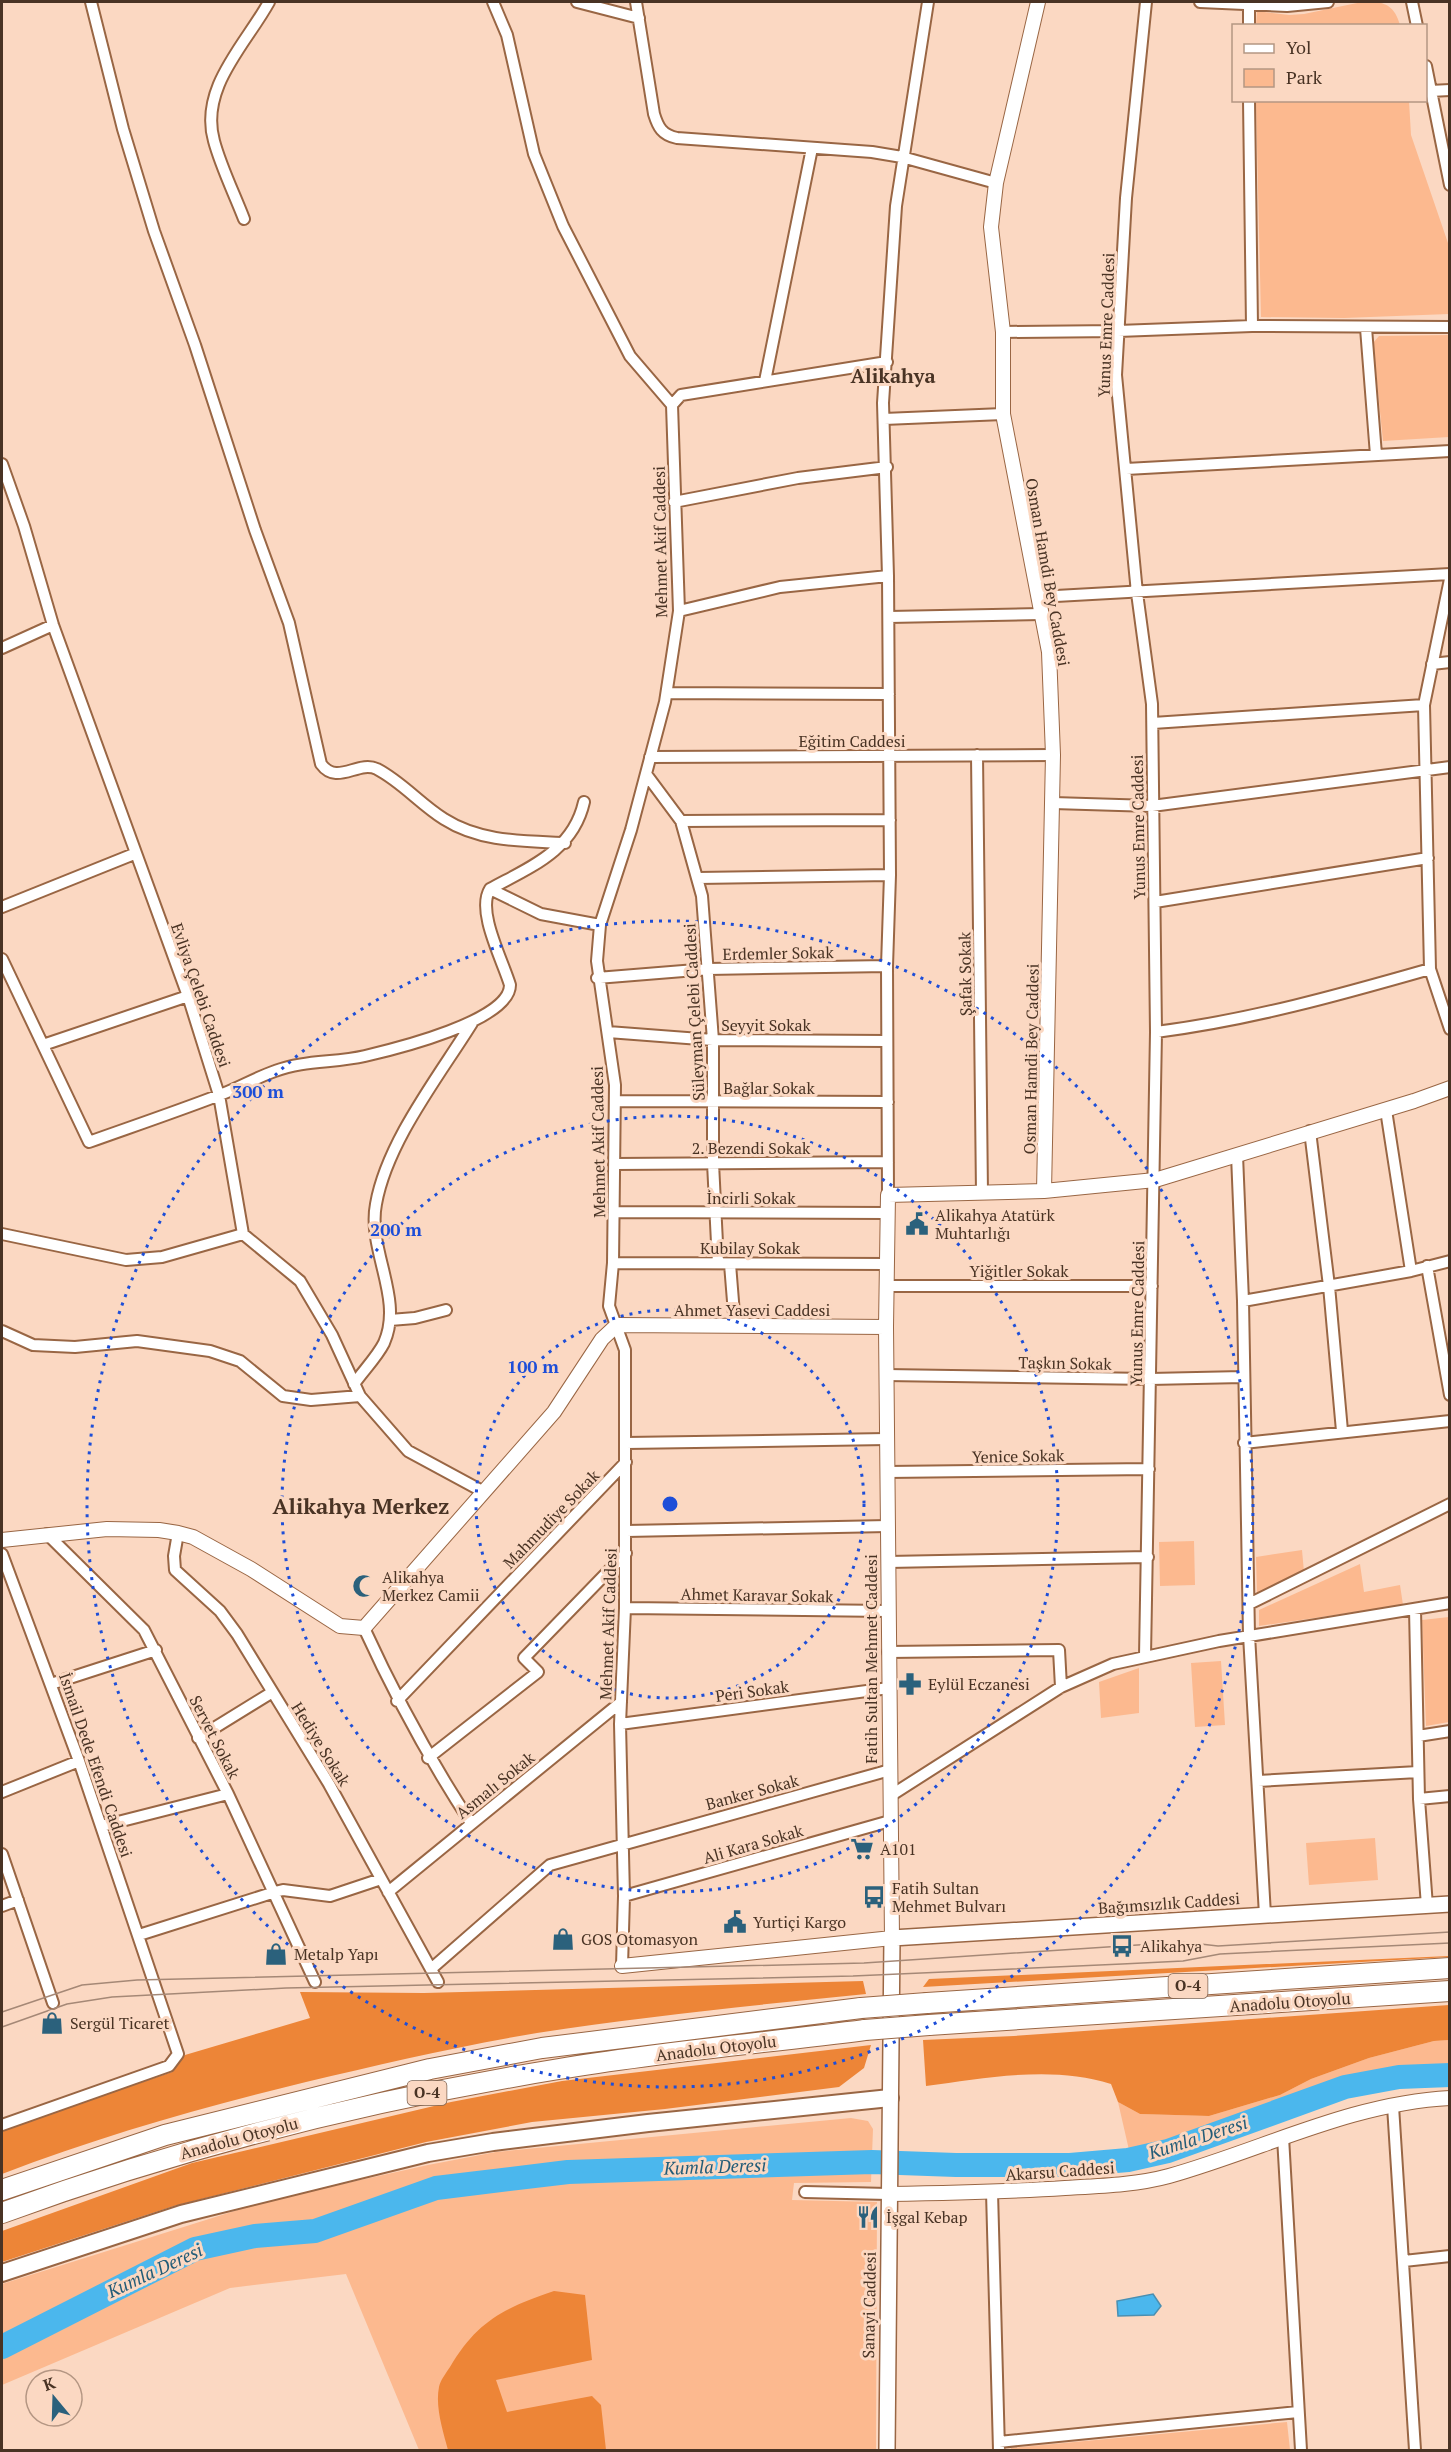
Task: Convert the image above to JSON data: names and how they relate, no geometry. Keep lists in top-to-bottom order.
{
  "streets": {
    "highway": ["O-4", "Anadolu Otoyolu"],
    "main road": ["Fatih Sultan Mehmet Caddesi", "Bağımsızlık Caddesi", "Sanayi Caddesi"],
    "street": [
      "Yunus Emre Caddesi",
      "Mehmet Akif Caddesi",
      "Osman Hamdi Bey Caddesi",
      "Eğitim Caddesi",
      "Erdemler Sokak",
      "Şafak Sokak",
      "Evliya Çelebi Caddesi",
      "Süleyman Çelebi Caddesi",
      "Seyyit Sokak",
      "Bağlar Sokak",
      "2. Bezendi Sokak",
      "İncirli Sokak",
      "Kubilay Sokak",
      "Yiğitler Sokak",
      "Ahmet Yasevi Caddesi",
      "Taşkın Sokak",
      "Yenice Sokak",
      "Mahmudiye Sokak",
      "Ahmet Karavar Sokak",
      "Peri Sokak",
      "Servet Sokak",
      "Hediye Sokak",
      "İsmail Dede Efendi Caddesi",
      "Asmalı Sokak",
      "Banker Sokak",
      "Ali Kara Sokak",
      "Akarsu Caddesi"
    ]
  },
  "crossings": [
    ["Yunus Emre Caddesi", "Yiğitler Sokak"],
    ["Yunus Emre Caddesi", "Taşkın Sokak"],
    ["Yunus Emre Caddesi", "Yenice Sokak"],
    ["Mehmet Akif Caddesi", "Eğitim Caddesi"],
    ["Mehmet Akif Caddesi", "Erdemler Sokak"],
    ["Mehmet Akif Caddesi", "Süleyman Çelebi Caddesi"],
    ["Mehmet Akif Caddesi", "Seyyit Sokak"],
    ["Mehmet Akif Caddesi", "Bağlar Sokak"],
    ["Mehmet Akif Caddesi", "2. Bezendi Sokak"],
    ["Mehmet Akif Caddesi", "İncirli Sokak"],
    ["Mehmet Akif Caddesi", "Kubilay Sokak"],
    ["Mehmet Akif Caddesi", "Ahmet Yasevi Caddesi"],
    ["Mehmet Akif Caddesi", "Mahmudiye Sokak"],
    ["Mehmet Akif Caddesi", "Ahmet Karavar Sokak"],
    ["Mehmet Akif Caddesi", "Peri Sokak"],
    ["Mehmet Akif Caddesi", "Asmalı Sokak"],
    ["Mehmet Akif Caddesi", "Banker Sokak"],
    ["Mehmet Akif Caddesi", "Ali Kara Sokak"],
    ["Osman Hamdi Bey Caddesi", "Eğitim Caddesi"],
    ["Eğitim Caddesi", "Şafak Sokak"],
    ["Erdemler Sokak", "Süleyman Çelebi Caddesi"],
    ["Süleyman Çelebi Caddesi", "Seyyit Sokak"],
    ["Süleyman Çelebi Caddesi", "Bağlar Sokak"],
    ["Süleyman Çelebi Caddesi", "2. Bezendi Sokak"],
    ["Süleyman Çelebi Caddesi", "İncirli Sokak"],
    ["Süleyman Çelebi Caddesi", "Kubilay Sokak"],
    ["İncirli Sokak", "Fatih Sultan Mehmet Caddesi"],
    ["Kubilay Sokak", "Fatih Sultan Mehmet Caddesi"],
    ["Yiğitler Sokak", "Fatih Sultan Mehmet Caddesi"],
    ["Ahmet Yasevi Caddesi", "Fatih Sultan Mehmet Caddesi"],
    ["Taşkın Sokak", "Fatih Sultan Mehmet Caddesi"],
    ["Yenice Sokak", "Fatih Sultan Mehmet Caddesi"],
    ["Ahmet Karavar Sokak", "Fatih Sultan Mehmet Caddesi"],
    ["Fatih Sultan Mehmet Caddesi", "Peri Sokak"],
    ["Fatih Sultan Mehmet Caddesi", "Banker Sokak"],
    ["Fatih Sultan Mehmet Caddesi", "Ali Kara Sokak"],
    ["Fatih Sultan Mehmet Caddesi", "Bağımsızlık Caddesi"],
    ["Fatih Sultan Mehmet Caddesi", "Sanayi Caddesi"],
    ["Hediye Sokak", "Asmalı Sokak"],
    ["Hediye Sokak", "Banker Sokak"],
    ["Akarsu Caddesi", "Sanayi Caddesi"]
  ],
  "districts": ["Alikahya", "Alikahya Merkez"],
  "water": ["Kumla Deresi"],
  "places": {
    "public building": ["Alikahya Atatürk Muhtarlığı", "Yurtiçi Kargo"],
    "mosque": ["Alikahya Merkez Camii"],
    "pharmacy": ["Eylül Eczanesi"],
    "supermarket": ["A101"],
    "bus stop": ["Fatih Sultan Mehmet Bulvarı", "Alikahya"],
    "shop": ["GOS Otomasyon", "Metalp Yapı", "Sergül Ticaret"],
    "restaurant": ["İşgal Kebap"]
  },
  "legend": ["Yol", "Park"],
  "north": "top",
  "rings": ["300 m", "200 m", "100 m"]
}
